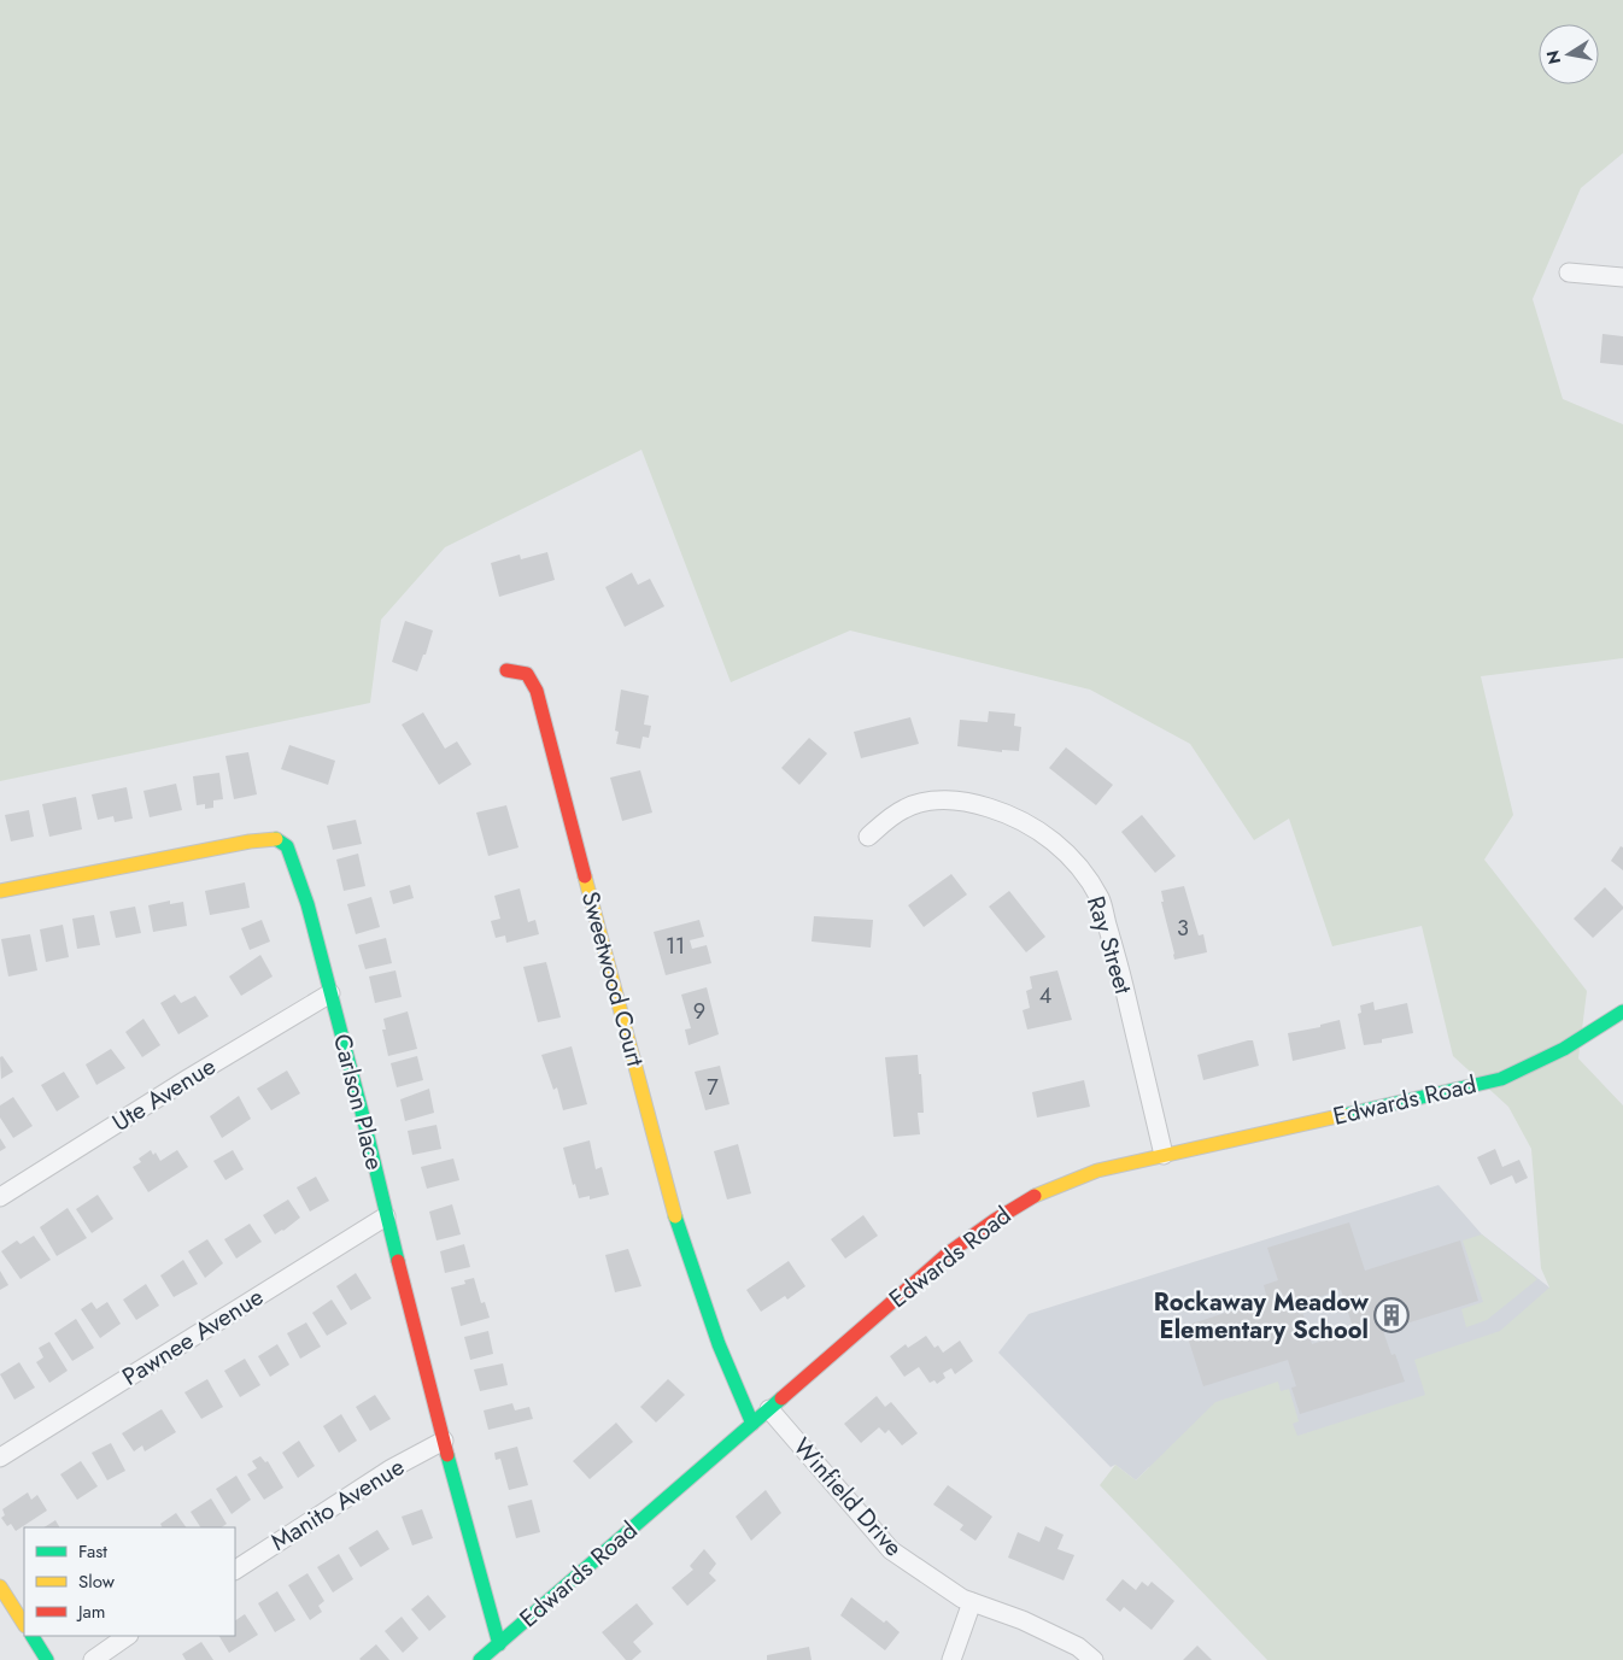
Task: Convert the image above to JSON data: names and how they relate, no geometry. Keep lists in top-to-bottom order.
{
  "streets": {
    "street": [
      "Ray Street",
      "Sweetwood Court",
      "Ute Avenue",
      "Edwards Road",
      "Carlson Place",
      "Pawnee Avenue",
      "Winfield Drive",
      "Manito Avenue"
    ]
  },
  "crossings": [
    ["Ray Street", "Edwards Road"],
    ["Sweetwood Court", "Edwards Road"],
    ["Ute Avenue", "Carlson Place"],
    ["Edwards Road", "Carlson Place"],
    ["Edwards Road", "Winfield Drive"],
    ["Carlson Place", "Pawnee Avenue"],
    ["Carlson Place", "Manito Avenue"]
  ],
  "places": {
    "building": ["Rockaway Meadow Elementary School"]
  },
  "house_numbers": [
    "3",
    "11",
    "4",
    "9",
    "7"
  ],
  "legend": ["Fast", "Slow", "Jam"],
  "north": "left"
}
